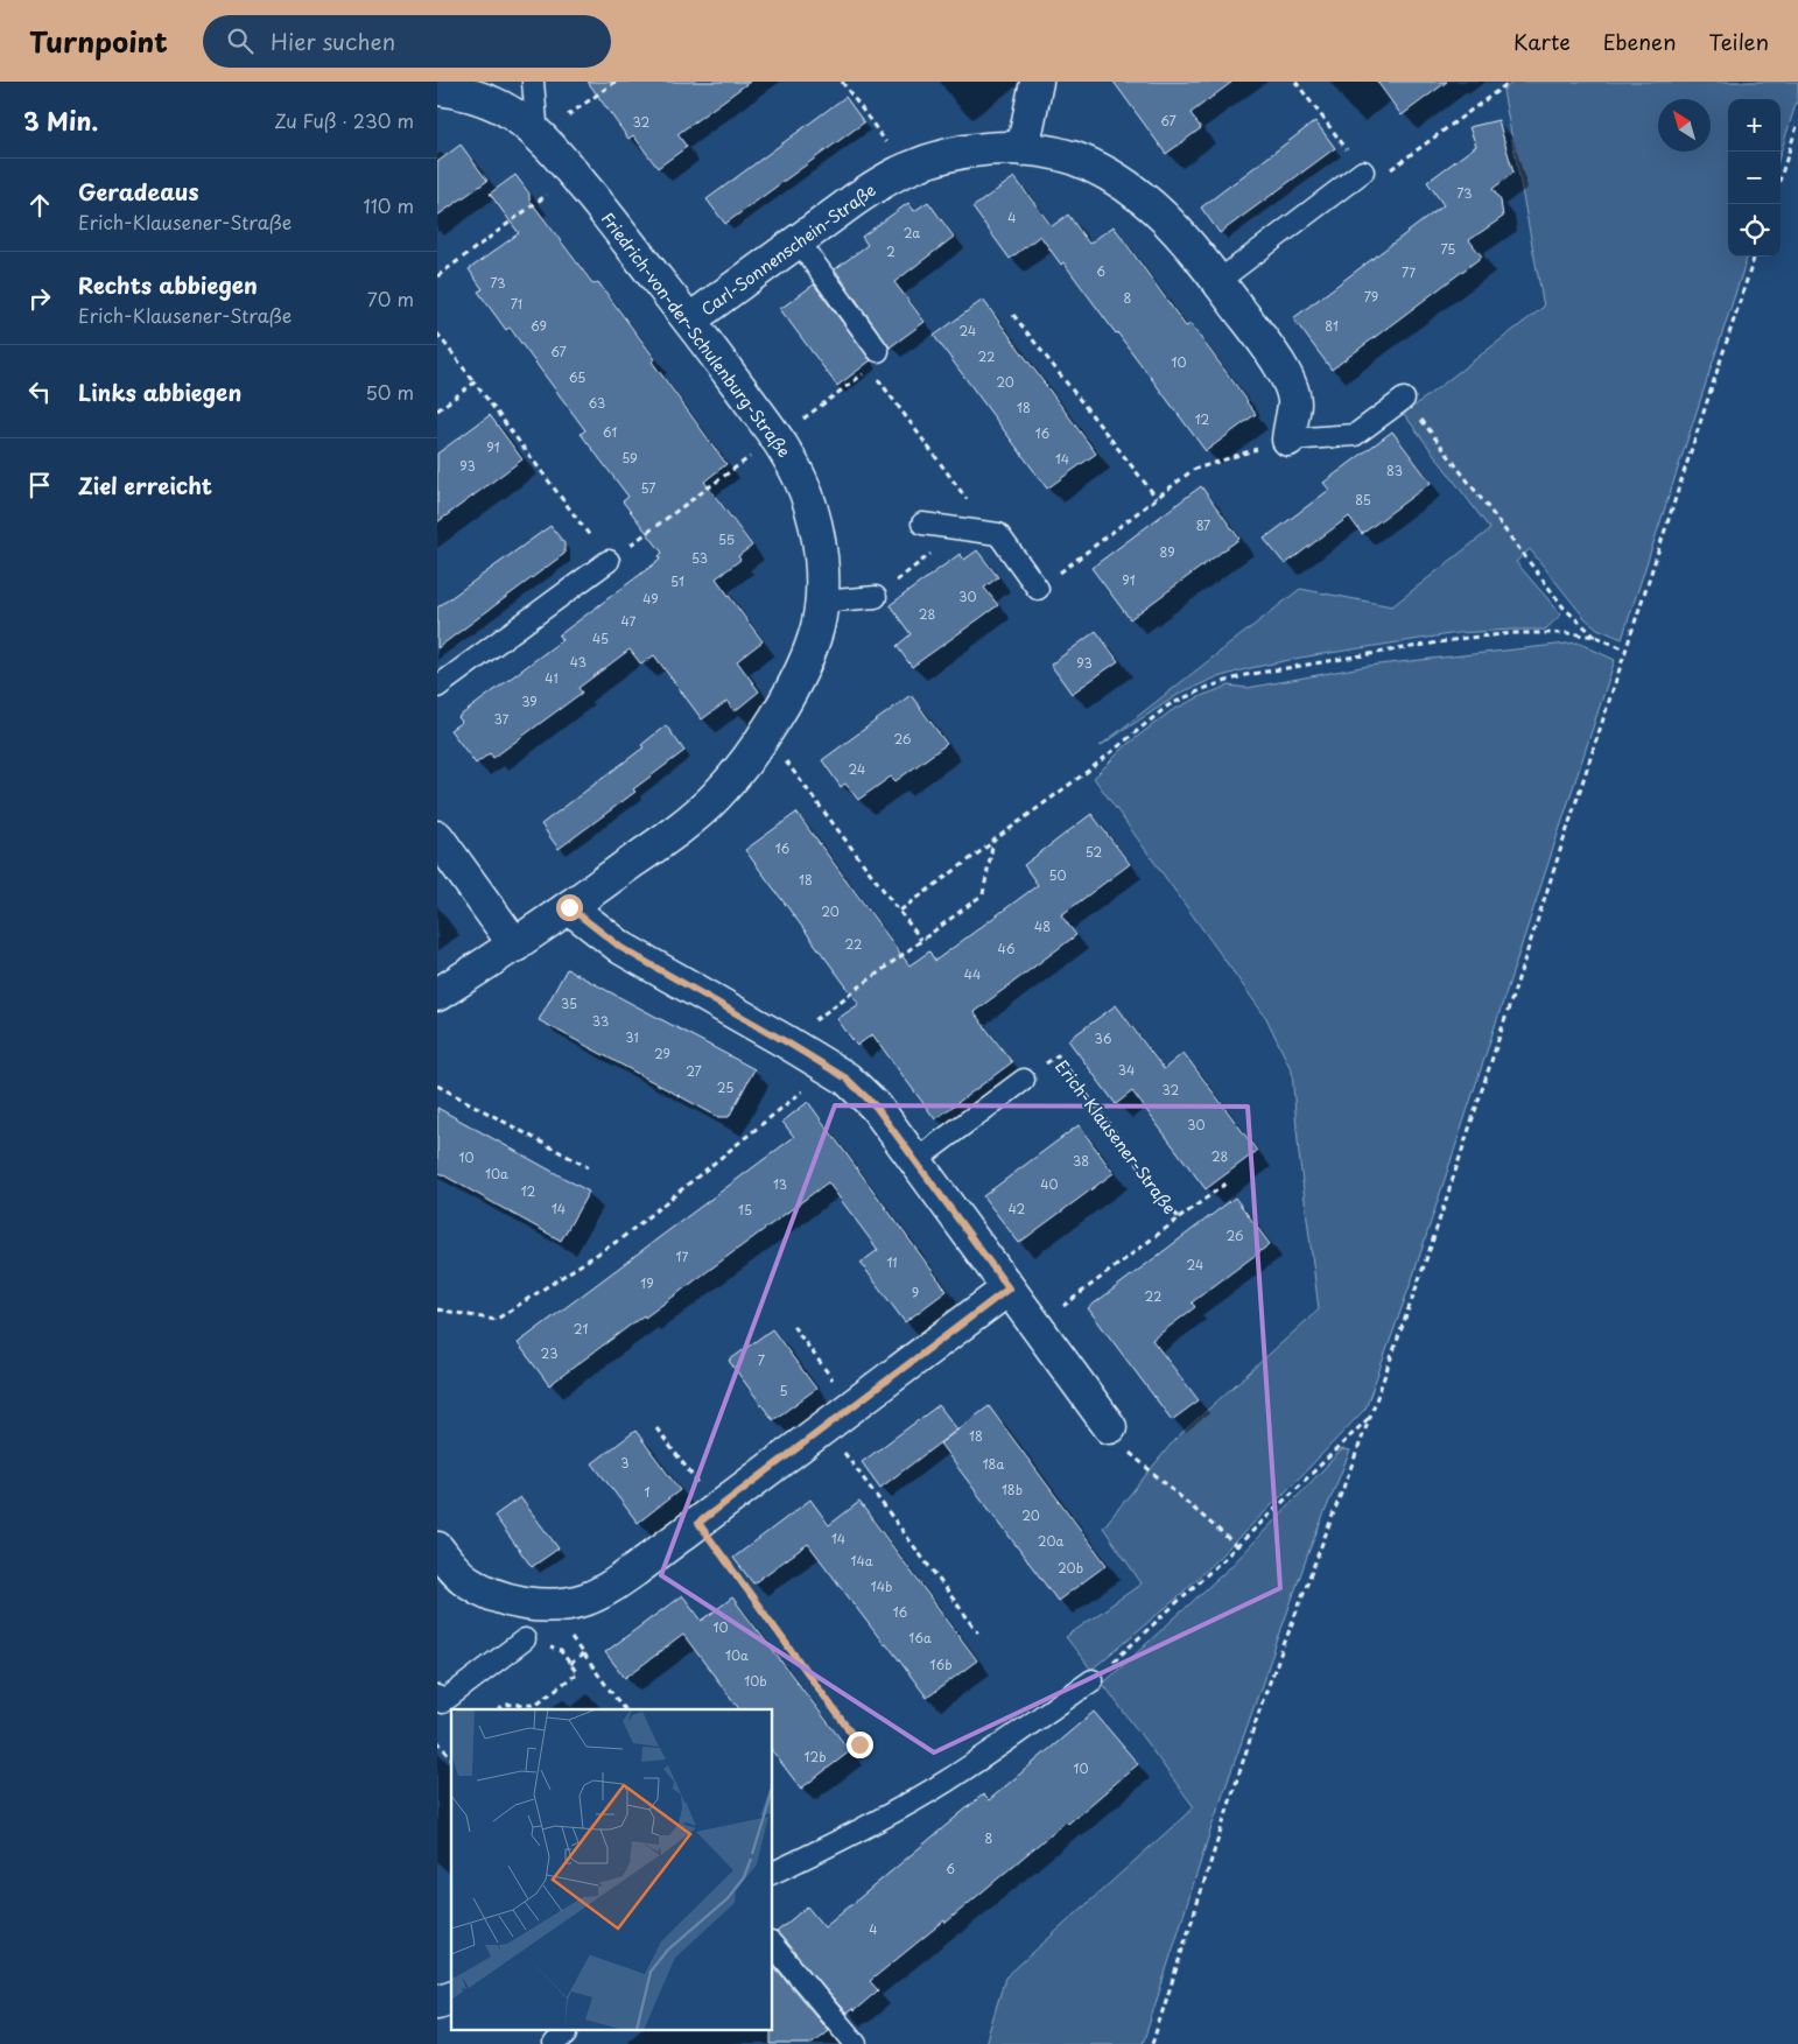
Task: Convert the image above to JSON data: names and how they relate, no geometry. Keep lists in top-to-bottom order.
{
  "streets": {
    "street": ["Carl-Sonnenschein-Straße", "Friedrich-von-der-Schulenburg-Straße"],
    "path": ["Erich-Klausener-Straße"]
  },
  "crossings": [
    ["Carl-Sonnenschein-Straße", "Friedrich-von-der-Schulenburg-Straße"]
  ],
  "house_numbers": [
    "67",
    "32",
    "73",
    "4",
    "2a",
    "75",
    "2",
    "6",
    "77",
    "73",
    "79",
    "8",
    "71",
    "69",
    "81",
    "24",
    "67",
    "22",
    "10",
    "65",
    "20",
    "63",
    "18",
    "12",
    "61",
    "16",
    "91",
    "59",
    "14",
    "93",
    "83",
    "57",
    "85",
    "87",
    "55",
    "89",
    "53",
    "91",
    "51",
    "30",
    "49",
    "28",
    "47",
    "45",
    "43",
    "93",
    "41",
    "39",
    "37",
    "26",
    "24",
    "16",
    "52",
    "50",
    "18",
    "20",
    "48",
    "22",
    "46",
    "44",
    "35",
    "33",
    "31",
    "36",
    "29",
    "34",
    "27",
    "25",
    "32",
    "30",
    "28",
    "10",
    "38",
    "10a",
    "13",
    "40",
    "12",
    "14",
    "42",
    "15",
    "26",
    "17",
    "11",
    "24",
    "19",
    "9",
    "22",
    "21",
    "23",
    "7",
    "5",
    "18",
    "3",
    "18a",
    "18b",
    "1",
    "20",
    "14",
    "20a",
    "14a",
    "20b",
    "14b",
    "16",
    "10",
    "16a",
    "10a",
    "16b",
    "10b",
    "12b",
    "10",
    "8",
    "6",
    "4"
  ],
  "north": "top left",
  "page": {
    "header": "Turnpoint",
    "search": "Hier suchen",
    "nav": ["Karte", "Ebenen", "Teilen"],
    "heading": ["3 Min.", "Zu Fuß · 230 m"],
    "map_buttons": ["+", "−"],
    "list": [
      ["Geradeaus", "Erich-Klausener-Straße", "110 m"],
      ["Rechts abbiegen", "Erich-Klausener-Straße", "70 m"],
      ["Links abbiegen", "50 m"],
      "Ziel erreicht"
    ]
  }
}
